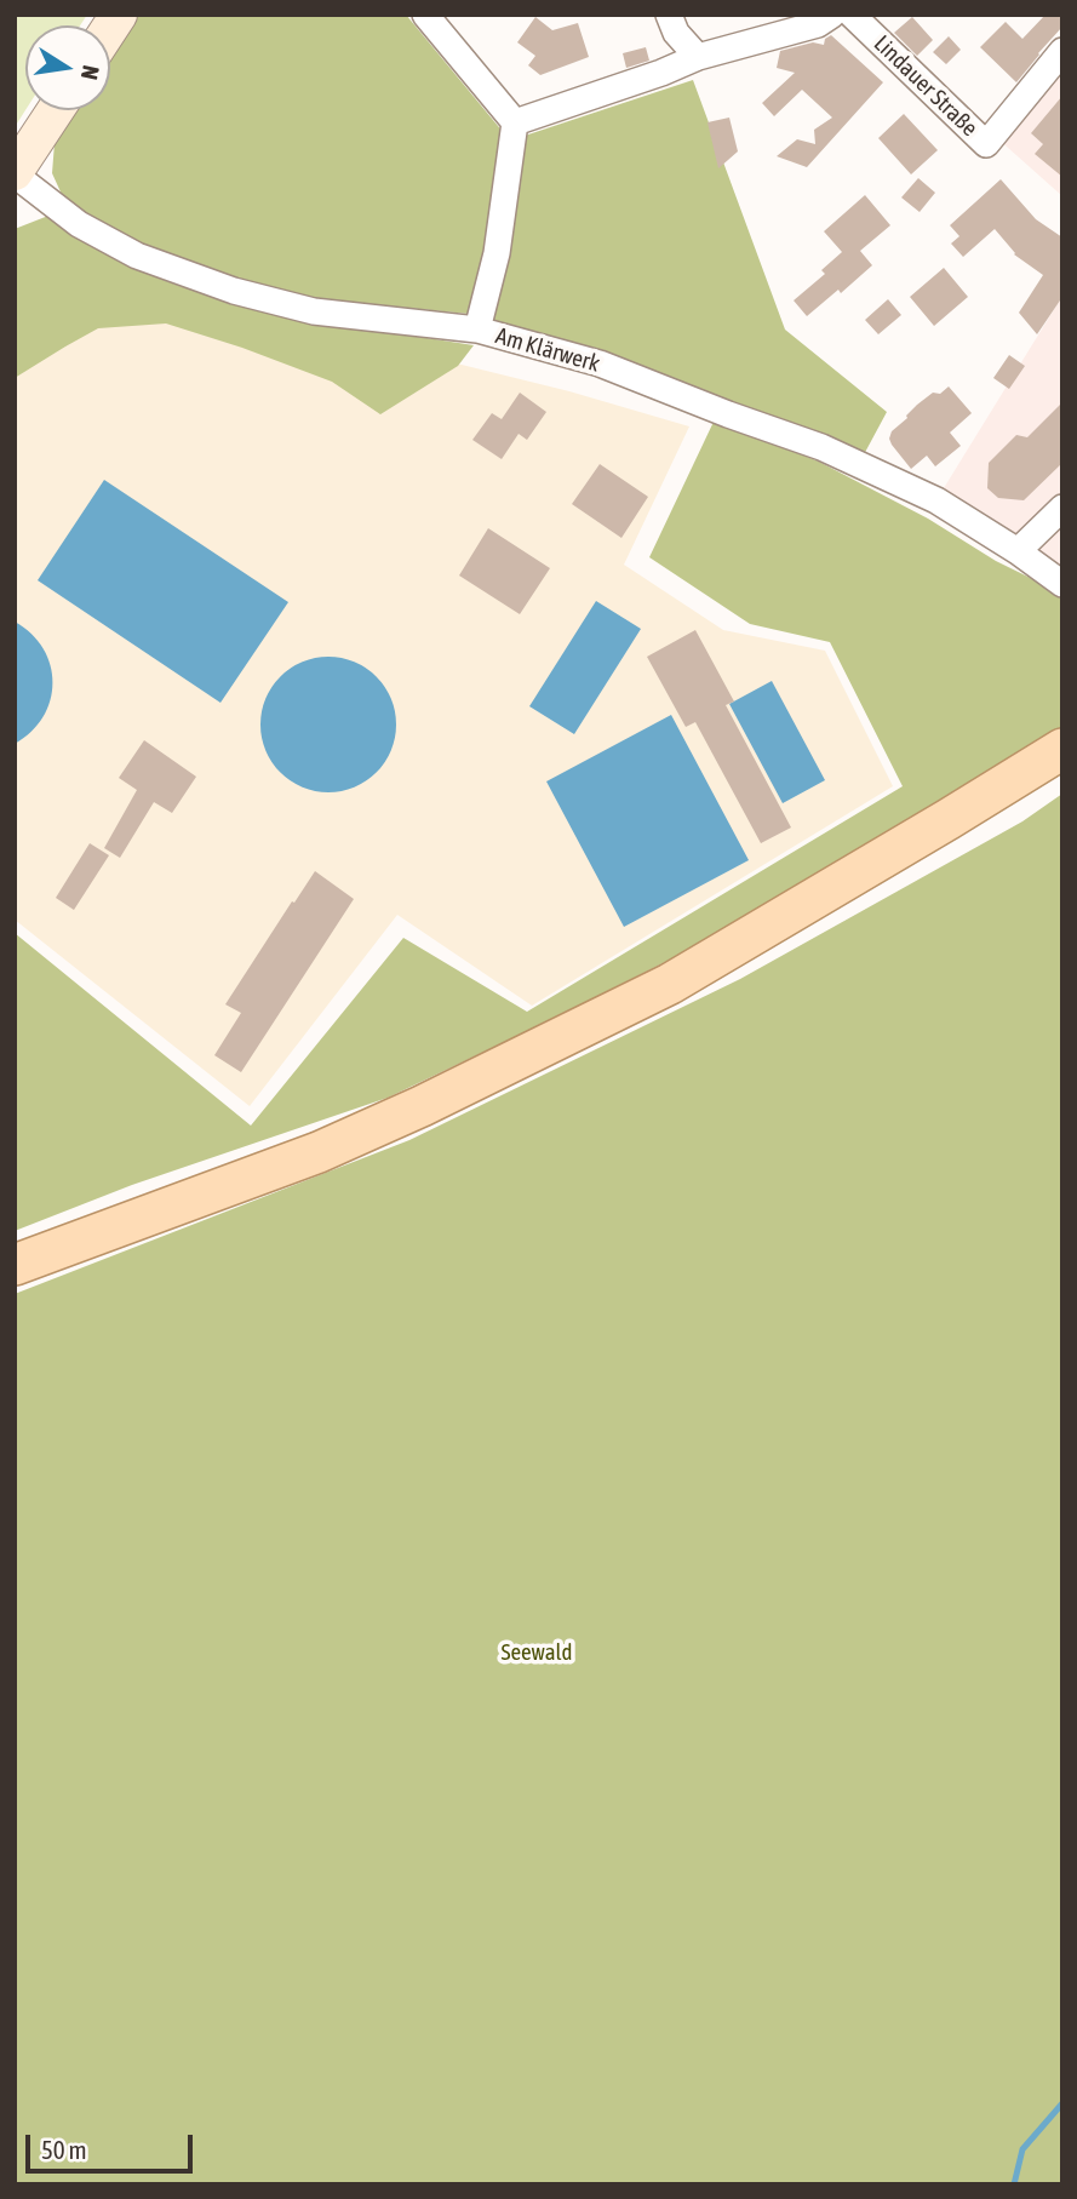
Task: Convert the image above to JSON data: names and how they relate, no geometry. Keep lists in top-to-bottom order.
{
  "streets": {
    "street": ["Lindauer Straße", "Am Klärwerk"]
  },
  "parks": ["Seewald"],
  "scale_bar": "50 m",
  "north": "right"
}
